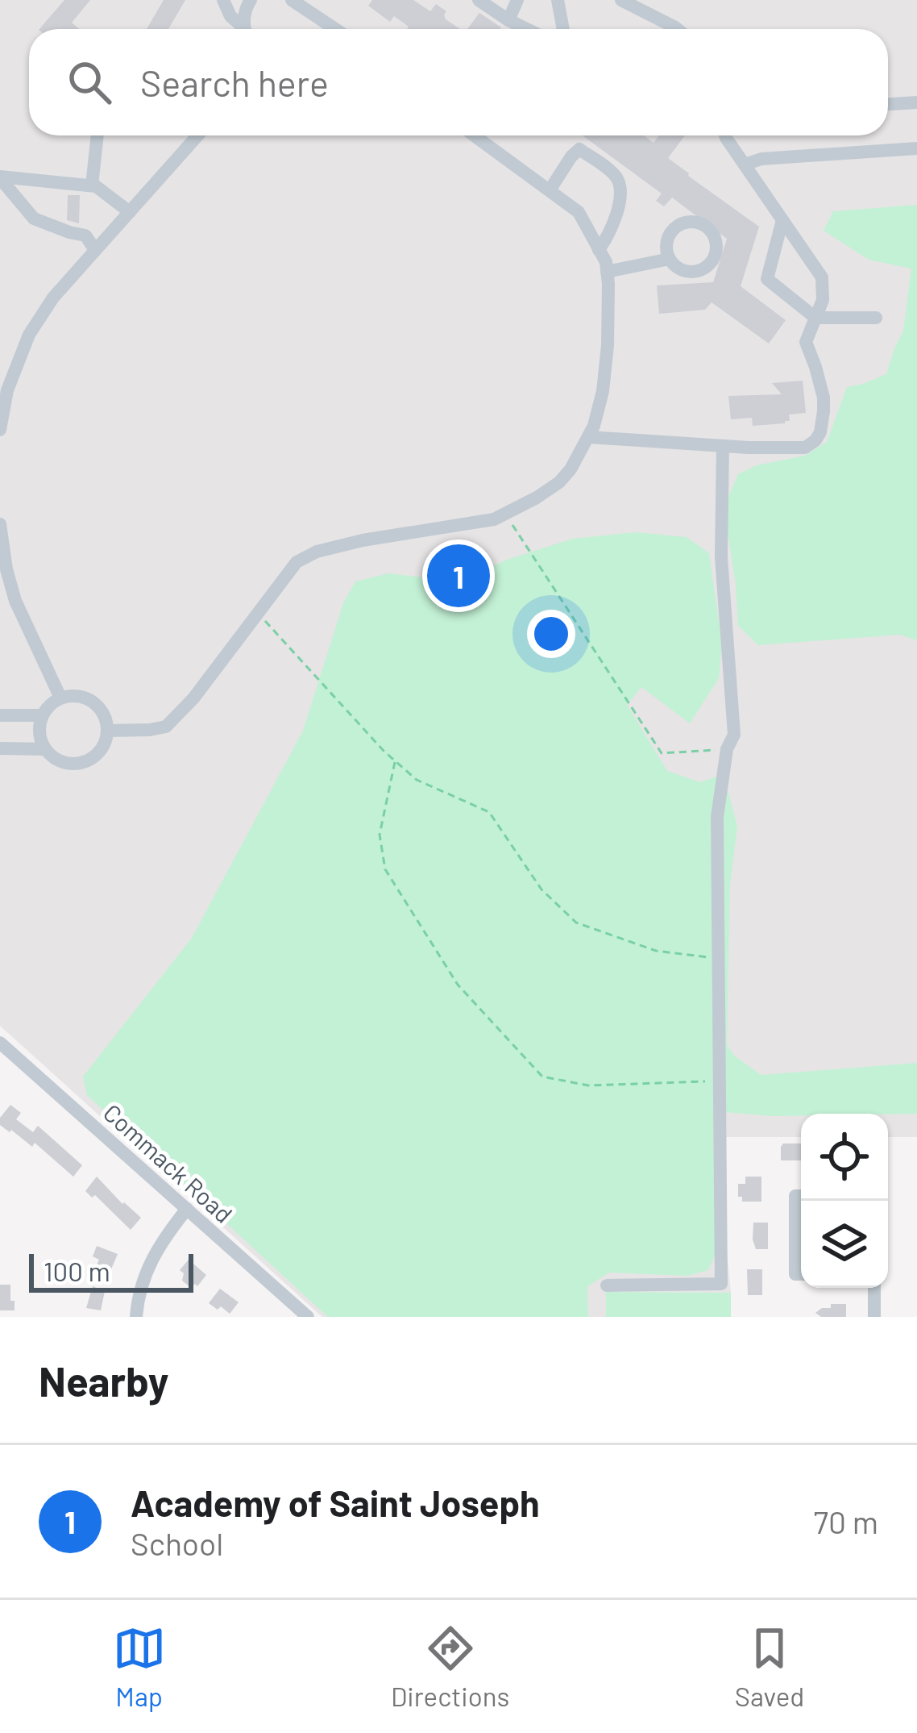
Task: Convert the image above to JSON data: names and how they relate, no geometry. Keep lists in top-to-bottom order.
{
  "streets": {
    "street": ["Commack Road"]
  },
  "scale_bar": "100 m",
  "page": {
    "search": "Search here",
    "pins": "1",
    "scale": "100 m",
    "heading": "Nearby",
    "list": [
      {
        "mark": "1",
        "name": "Academy of Saint Joseph",
        "note": "School",
        "value": "70 m"
      }
    ],
    "nav": ["Map", "Directions", "Saved"]
  }
}
